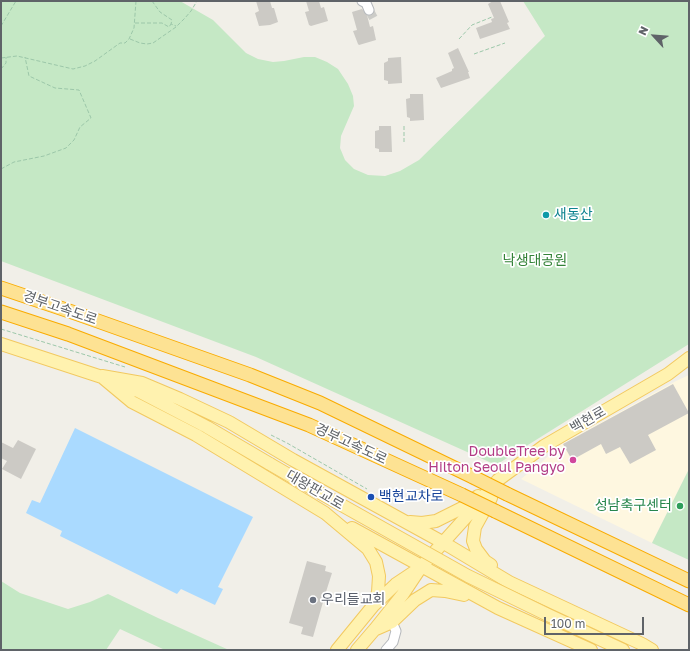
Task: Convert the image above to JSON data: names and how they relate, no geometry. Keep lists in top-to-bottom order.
{
  "streets": {
    "highway": ["경부고속도로"],
    "main road": ["백현로", "대왕판교로"]
  },
  "crossings": [
    ["백현로", "대왕판교로"]
  ],
  "parks": ["낙생대공원"],
  "places": [
    "새동산",
    "DoubleTree by Hilton Seoul Pangyo",
    "백현교차로",
    "성남축구센터",
    "우리들교회"
  ],
  "scale_bar": "100 m",
  "north": "top left"
}
